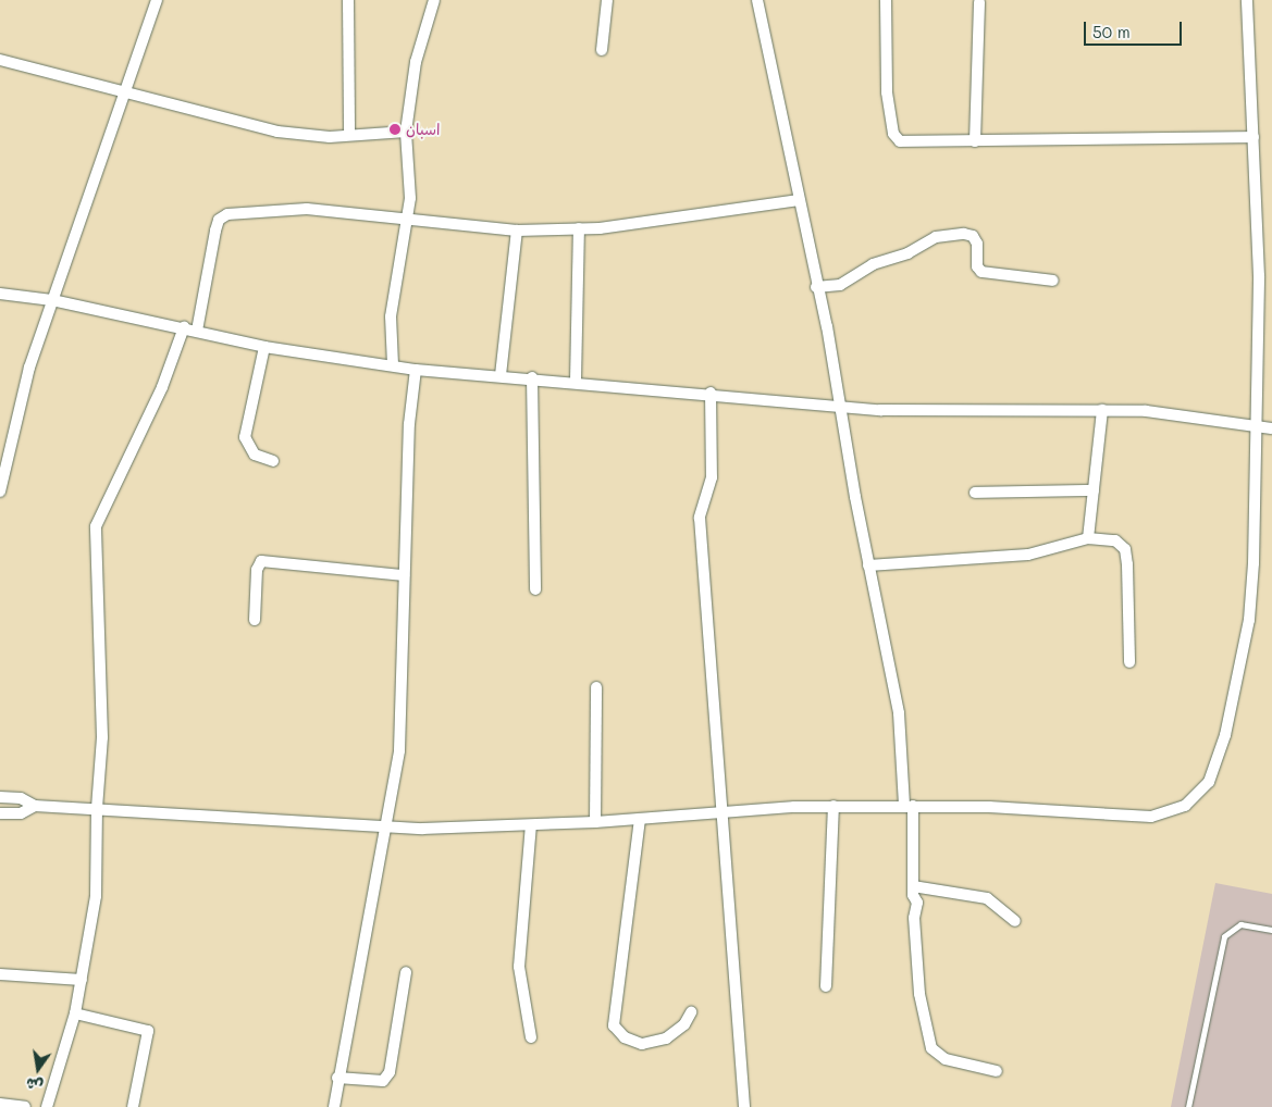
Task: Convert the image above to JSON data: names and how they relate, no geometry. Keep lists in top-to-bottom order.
{
  "places": ["اسبان"],
  "scale_bar": "50 m",
  "north": "bottom"
}
